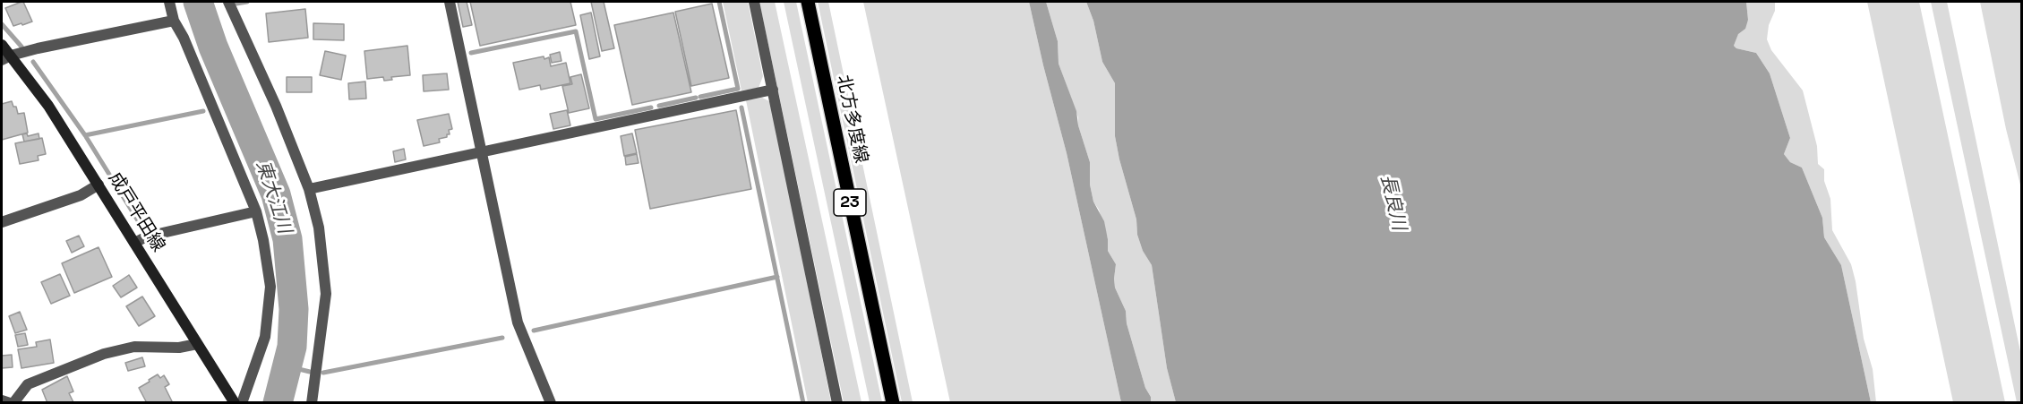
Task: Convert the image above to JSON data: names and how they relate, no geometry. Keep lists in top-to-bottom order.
{
  "streets": {
    "main road": ["北方多度線", "23", "成戸平田線"]
  },
  "water": ["東大江川", "長良川"]
}
